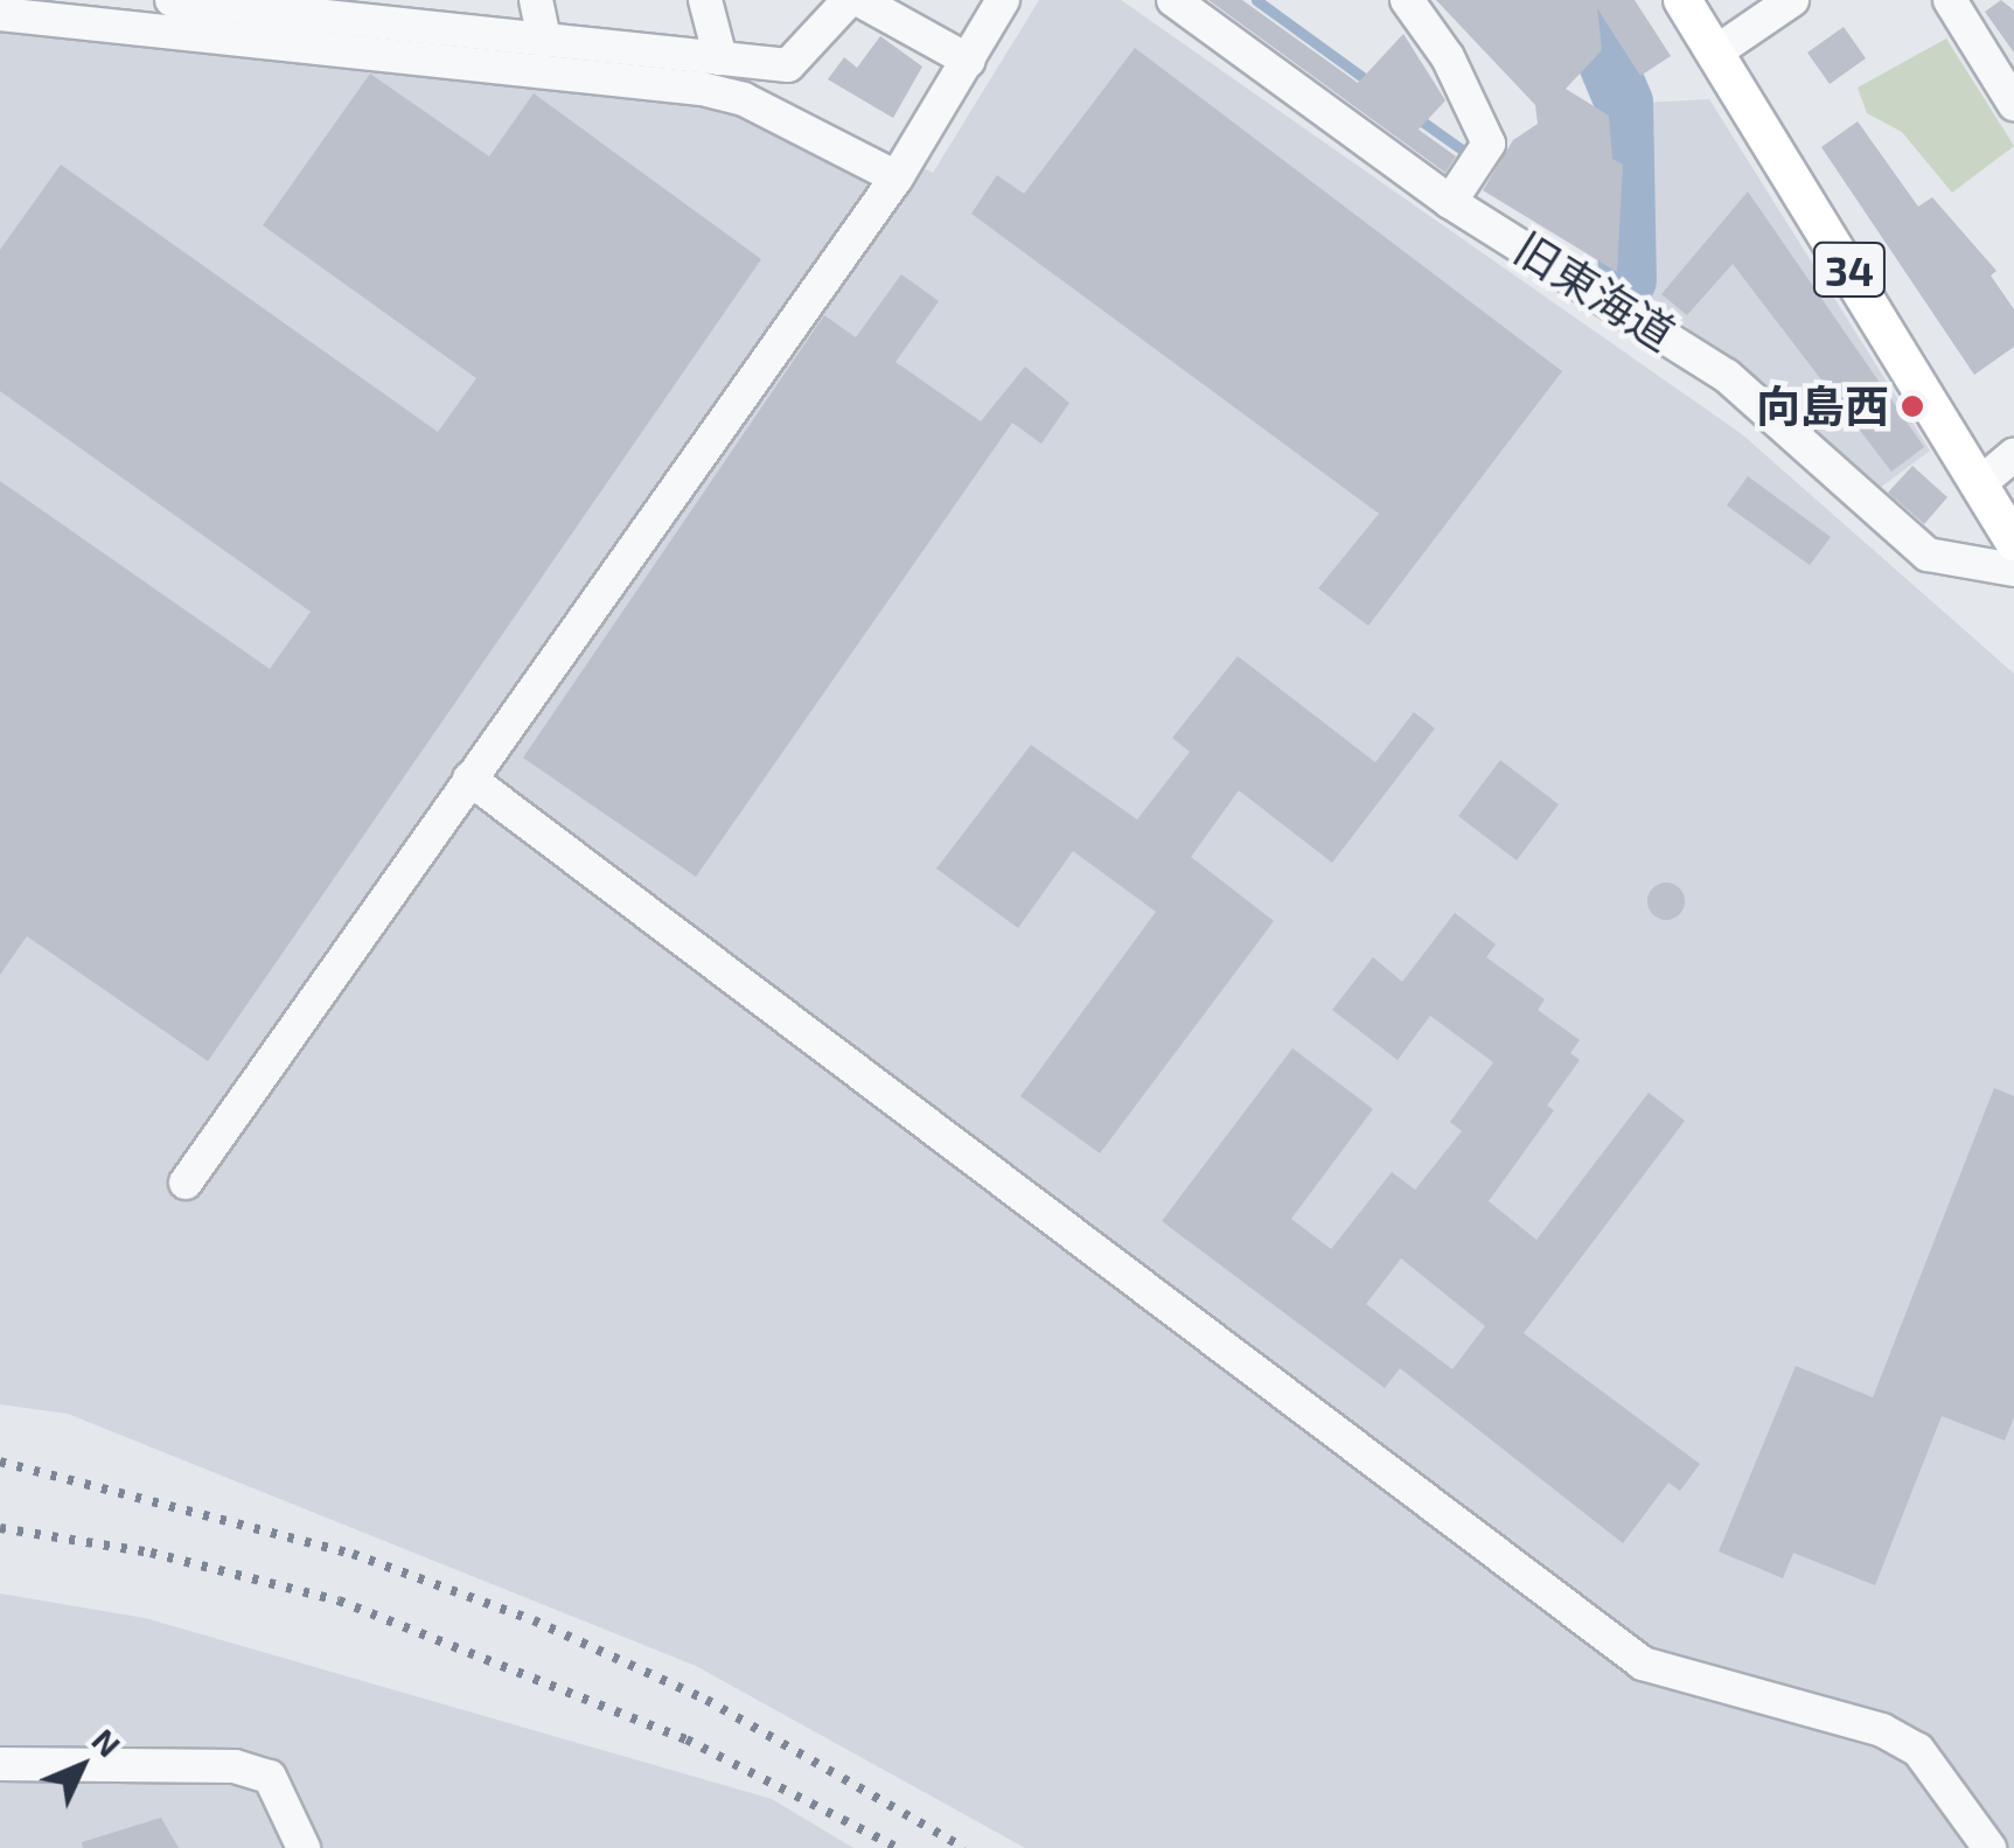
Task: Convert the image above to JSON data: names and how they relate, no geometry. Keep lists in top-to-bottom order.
{
  "streets": {
    "main road": ["34"],
    "street": ["旧東海道"]
  },
  "places": ["向島西"],
  "north": "top right"
}
